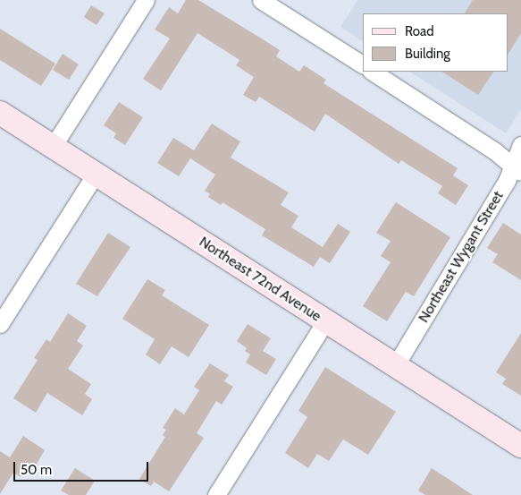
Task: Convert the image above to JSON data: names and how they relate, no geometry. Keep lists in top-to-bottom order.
{
  "streets": {
    "street": ["Northeast Wygant Street", "Northeast 72nd Avenue"]
  },
  "crossings": [
    ["Northeast Wygant Street", "Northeast 72nd Avenue"]
  ],
  "legend": ["Road", "Building"],
  "scale_bar": "50 m"
}
